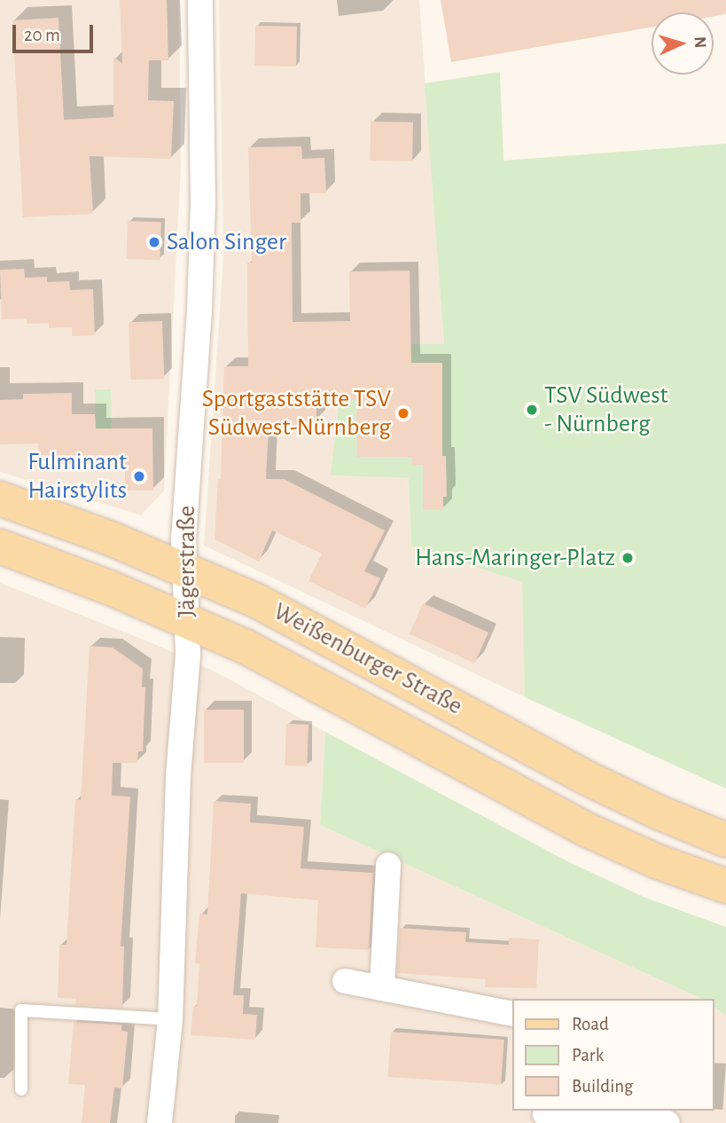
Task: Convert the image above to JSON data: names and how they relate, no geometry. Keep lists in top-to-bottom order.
{
  "streets": {
    "main road": ["Weißenburger Straße"],
    "street": ["Jägerstraße"]
  },
  "crossings": [
    ["Jägerstraße", "Weißenburger Straße"]
  ],
  "places": [
    "Salon Singer",
    "TSV Südwest - Nürnberg",
    "Sportgaststätte TSV Südwest-Nürnberg",
    "Fulminant Hairstylits",
    "Hans-Maringer-Platz"
  ],
  "legend": ["Road", "Park", "Building"],
  "scale_bar": "20 m",
  "north": "right"
}
